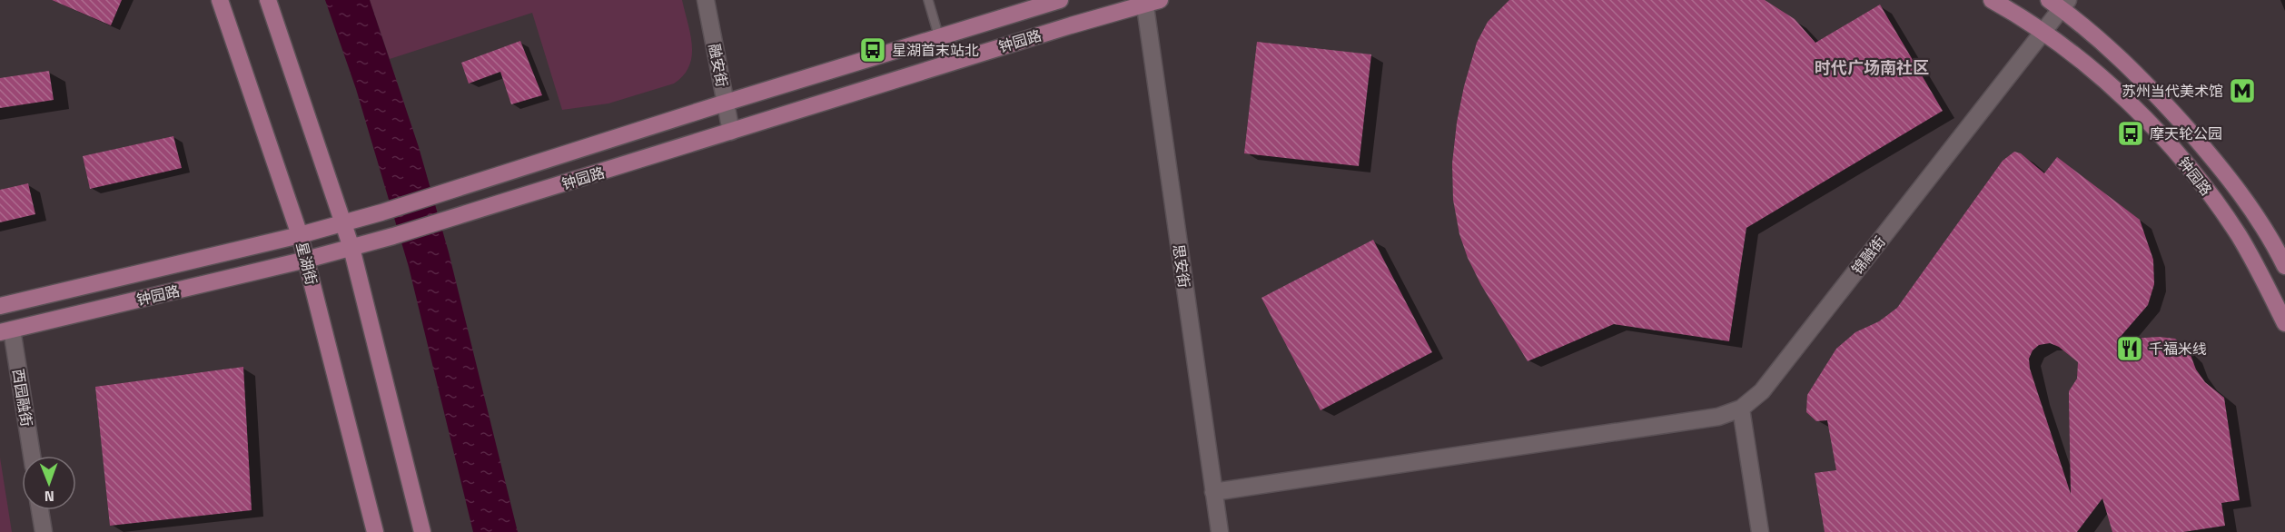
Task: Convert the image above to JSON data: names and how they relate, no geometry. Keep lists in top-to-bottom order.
{
  "streets": {
    "main road": ["钟园路", "星湖街"],
    "street": [
      "融安街",
      "锦融街",
      "思安街",
      "西园融街"
    ]
  },
  "crossings": [
    ["钟园路", "融安街"],
    ["钟园路", "锦融街"],
    ["钟园路", "星湖街"],
    ["钟园路", "思安街"],
    ["钟园路", "西园融街"]
  ],
  "districts": ["时代广场南社区"],
  "places": {
    "bus stop": ["星湖首末站北", "摩天轮公园"],
    "metro station": ["苏州当代美术馆"],
    "restaurant": ["千福米线"]
  },
  "north": "bottom"
}
